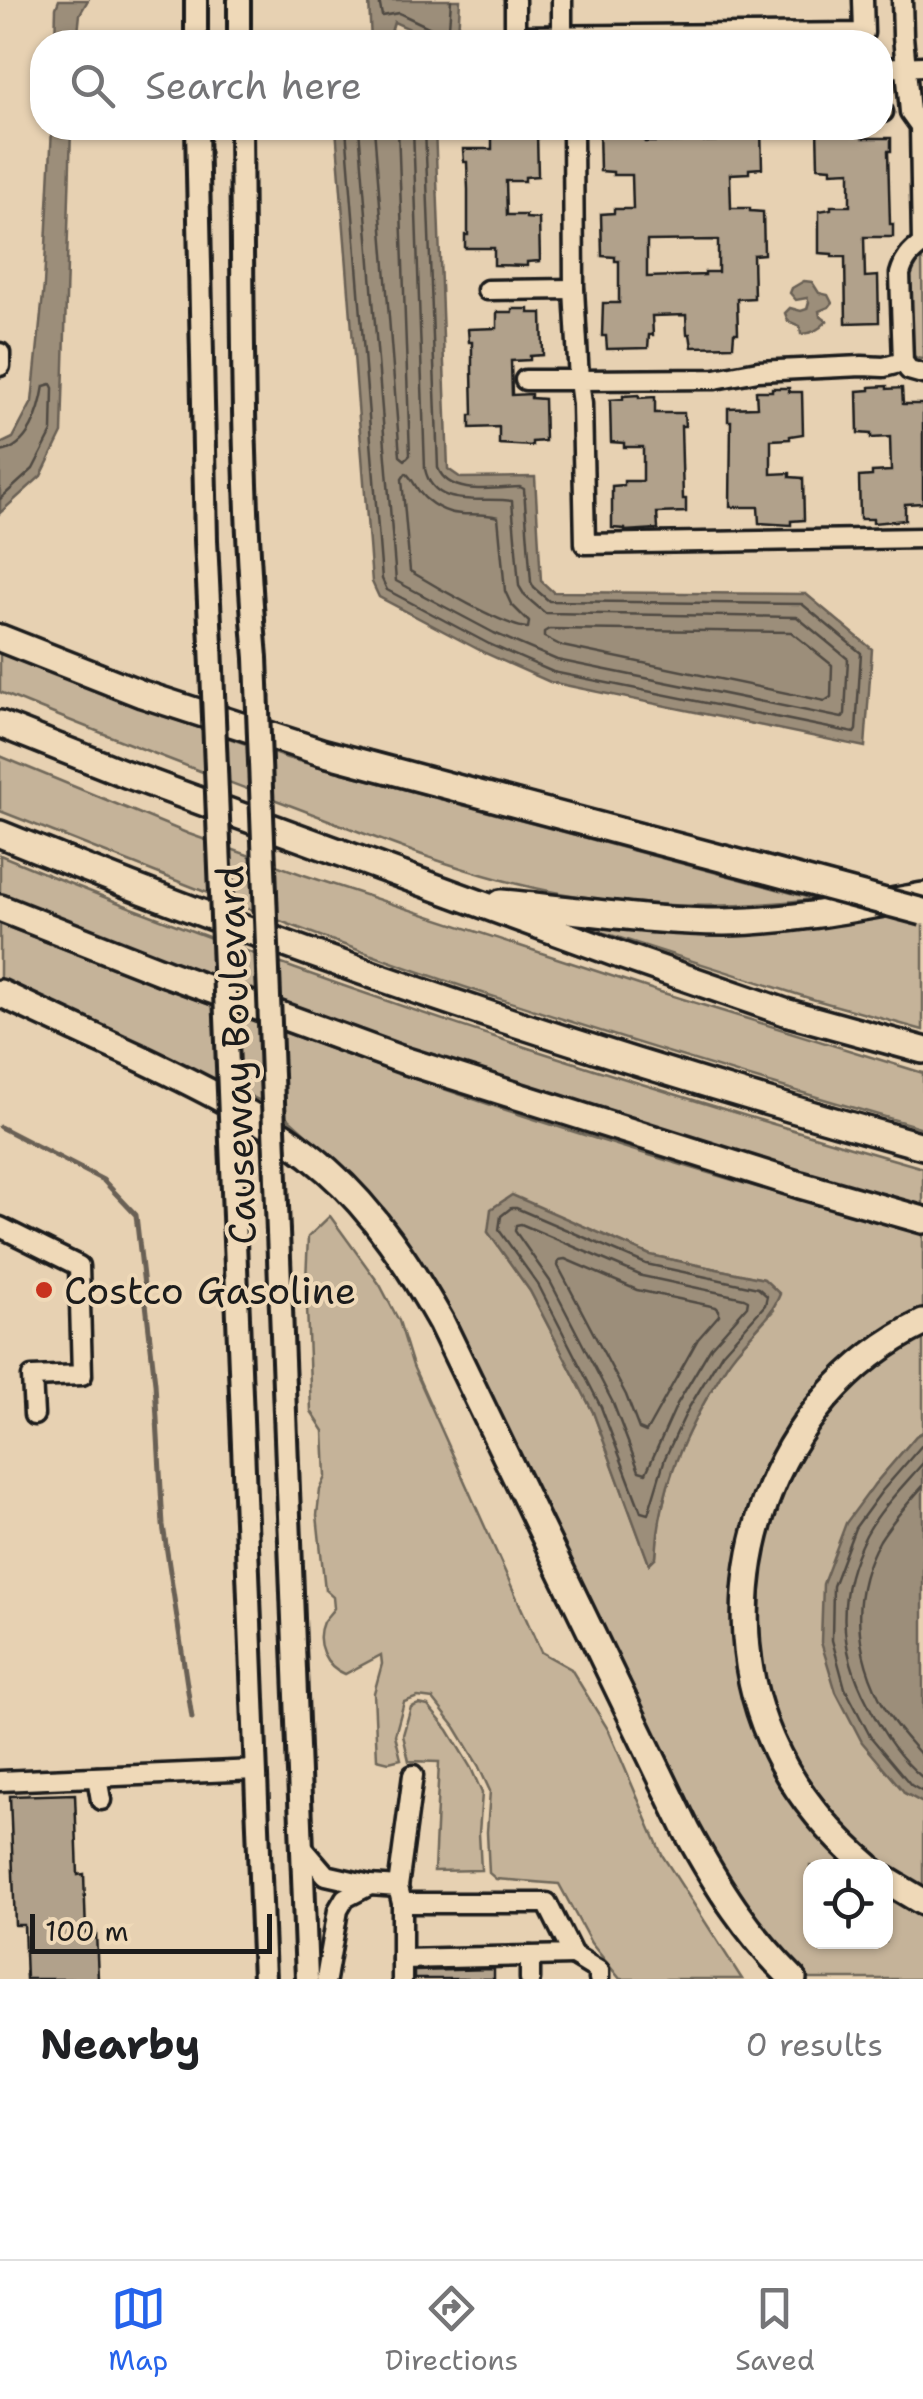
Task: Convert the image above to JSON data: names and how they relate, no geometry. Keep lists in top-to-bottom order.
{
  "streets": {
    "main road": ["Causeway Boulevard"]
  },
  "places": ["Costco Gasoline"],
  "scale_bar": "100 m",
  "page": {
    "search": "Search here",
    "scale": "100 m",
    "heading": ["Nearby", "0 results"],
    "nav": ["Map", "Directions", "Saved"]
  }
}
